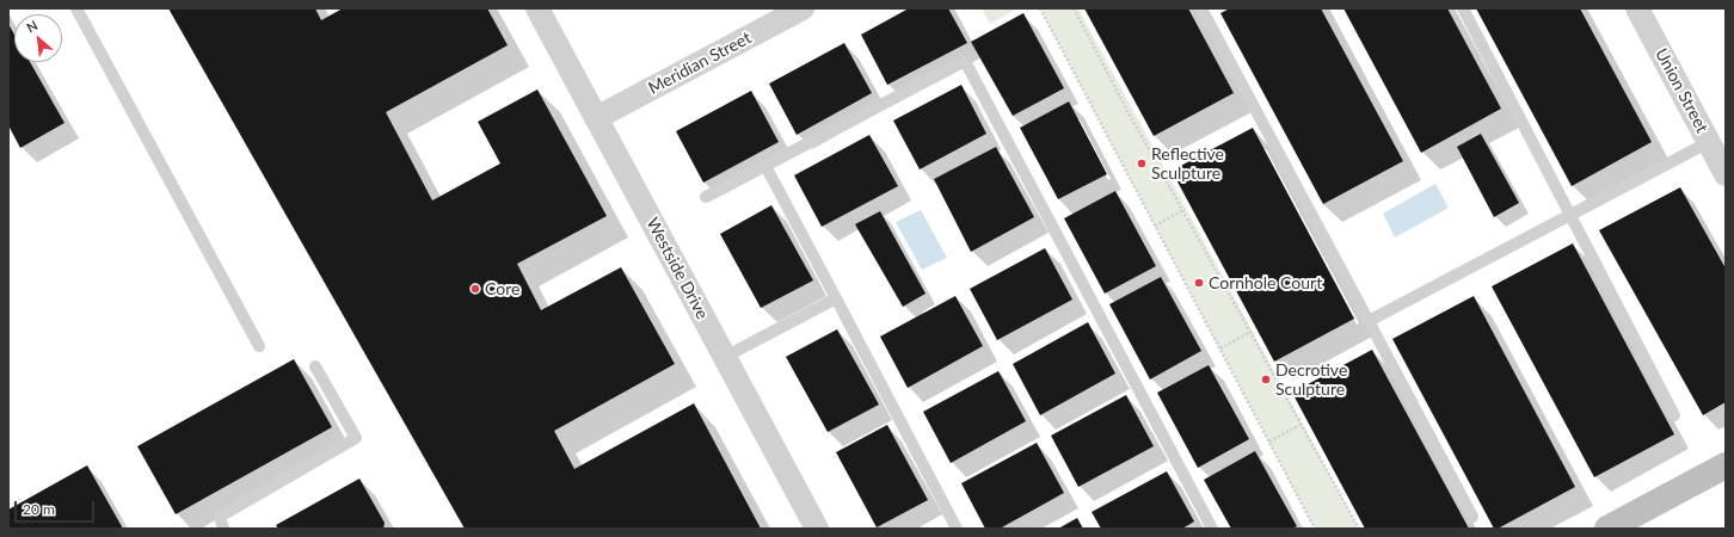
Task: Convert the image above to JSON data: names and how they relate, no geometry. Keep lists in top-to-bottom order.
{
  "streets": {
    "street": ["Meridian Street", "Union Street", "Westside Drive"]
  },
  "crossings": [
    ["Meridian Street", "Westside Drive"]
  ],
  "places": [
    "Reflective Sculpture",
    "Cornhole Court",
    "Core",
    "Decrotive Sculpture"
  ],
  "scale_bar": "20 m",
  "north": "top left"
}
